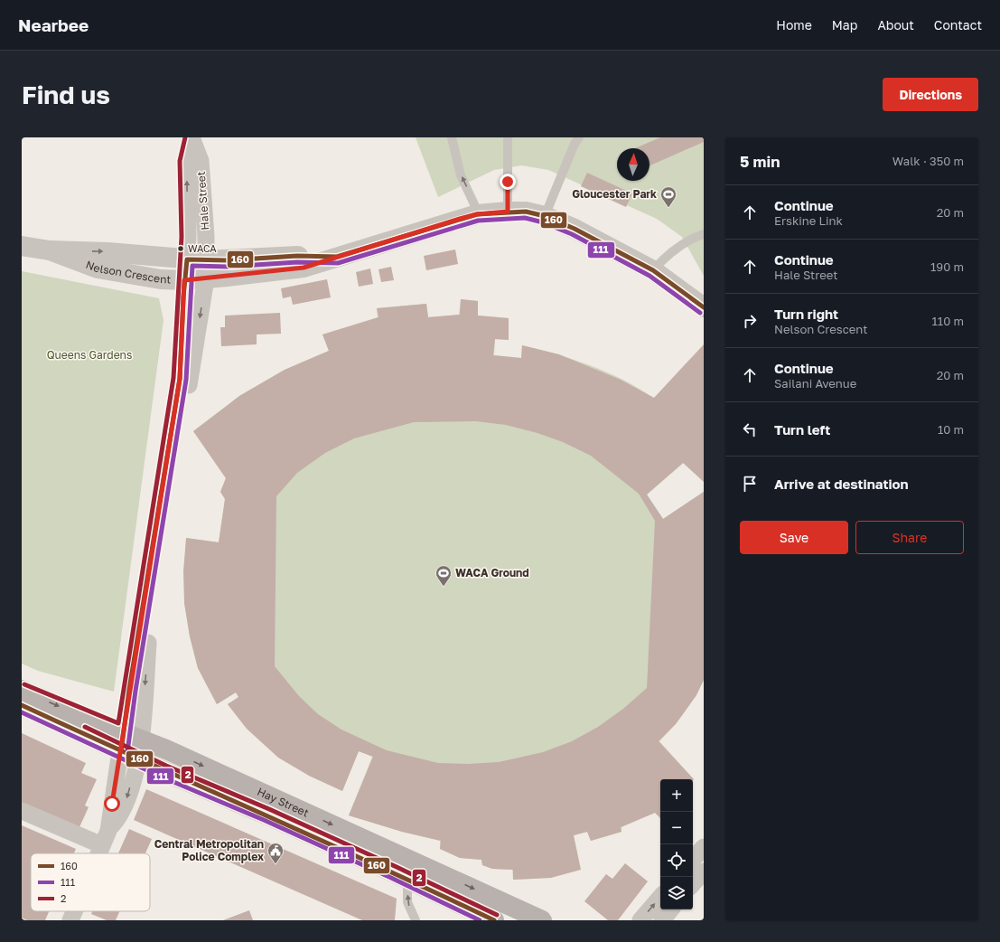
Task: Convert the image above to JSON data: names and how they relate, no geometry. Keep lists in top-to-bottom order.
{
  "streets": {
    "main road": ["Hay Street"],
    "street": ["Hale Street", "Nelson Crescent"]
  },
  "crossings": [
    ["Hale Street", "Nelson Crescent"],
    ["Hale Street", "Hay Street"]
  ],
  "parks": ["Queens Gardens"],
  "places": {
    "sports": ["Gloucester Park", "WACA Ground"],
    "other": ["WACA"],
    "public building": ["Central Metropolitan Police Complex"]
  },
  "lines": ["transit line 2", "transit line 160", "transit line 111"],
  "legend": ["160", "111", "2"],
  "north": "top",
  "page": {
    "header": "Nearbee",
    "nav": [
      "Home",
      "Map",
      "About",
      "Contact"
    ],
    "buttons": [
      "Directions",
      ["Save", "Share"]
    ],
    "title": "Find us",
    "heading": ["5 min", "Walk · 350 m"],
    "list": [
      ["Continue", "Erskine Link", "20 m"],
      ["Continue", "Hale Street", "190 m"],
      ["Turn right", "Nelson Crescent", "110 m"],
      ["Continue", "Sailani Avenue", "20 m"],
      ["Turn left", "10 m"],
      "Arrive at destination"
    ],
    "map_buttons": ["+", "−"]
  }
}
